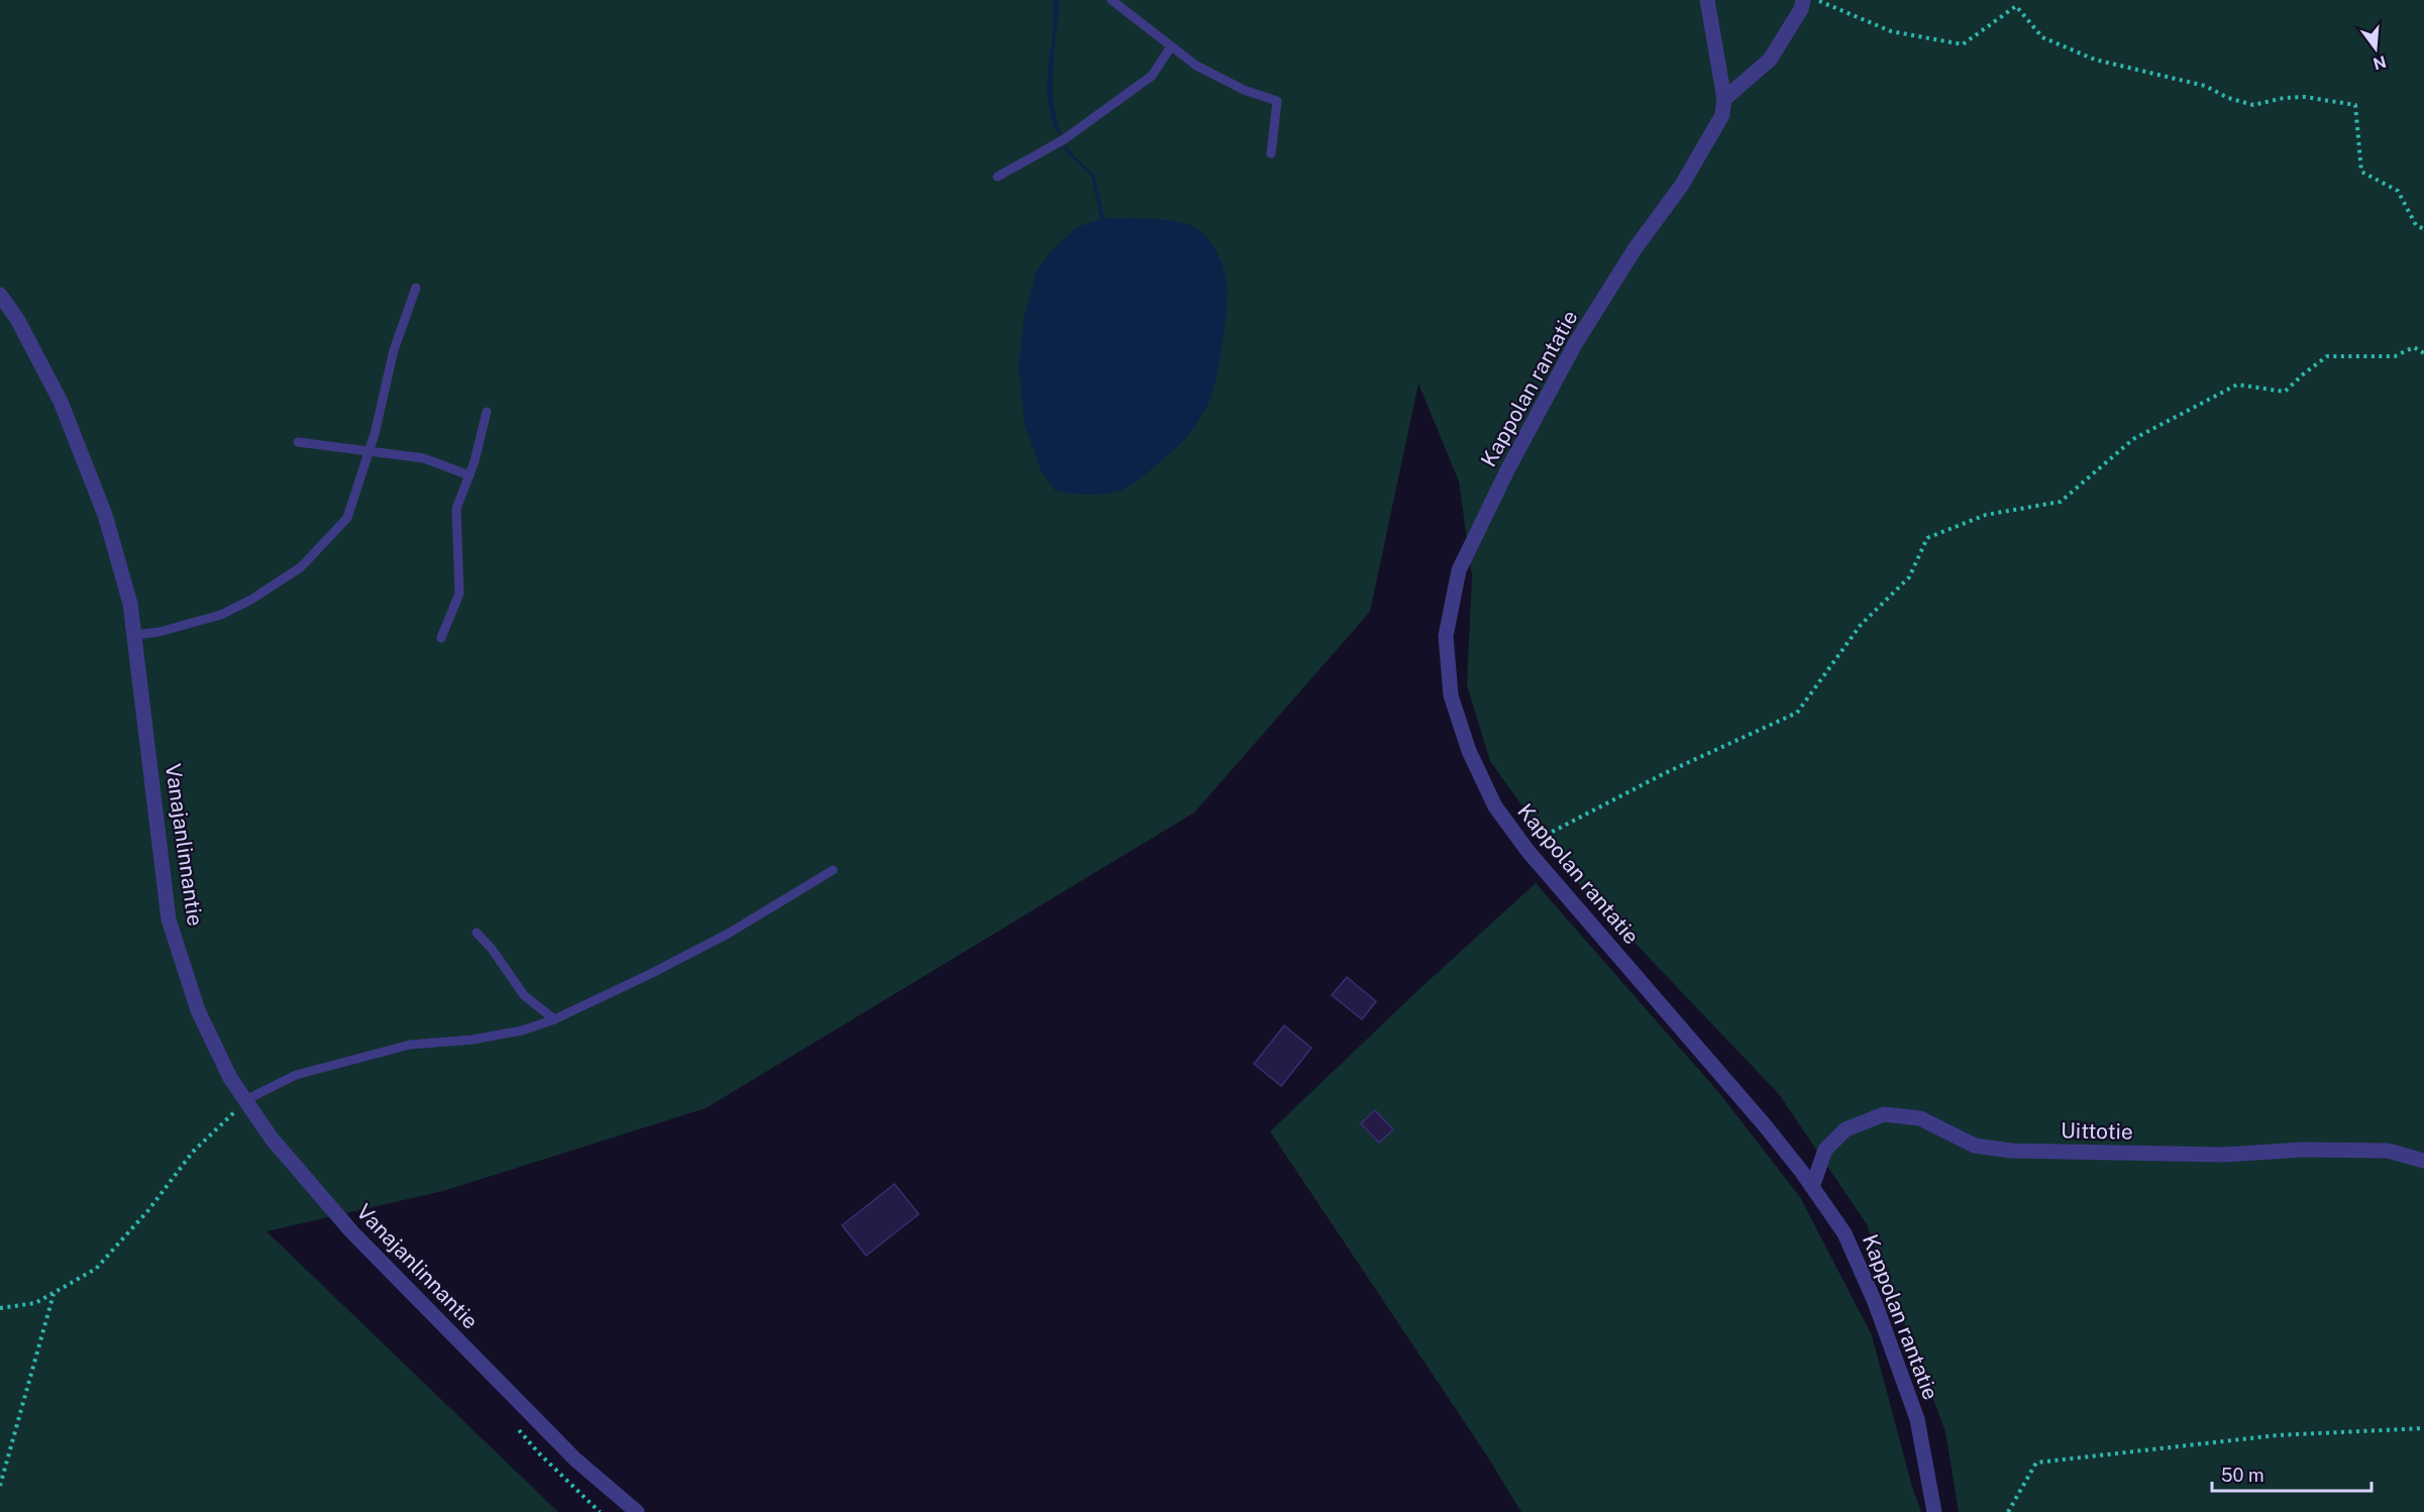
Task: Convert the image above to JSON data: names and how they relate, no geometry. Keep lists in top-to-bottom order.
{
  "streets": {
    "street": ["Kappolan rantatie", "Vanajanlinnantie", "Uittotie"]
  },
  "crossings": [
    ["Kappolan rantatie", "Uittotie"]
  ],
  "scale_bar": "50 m",
  "north": "bottom"
}
